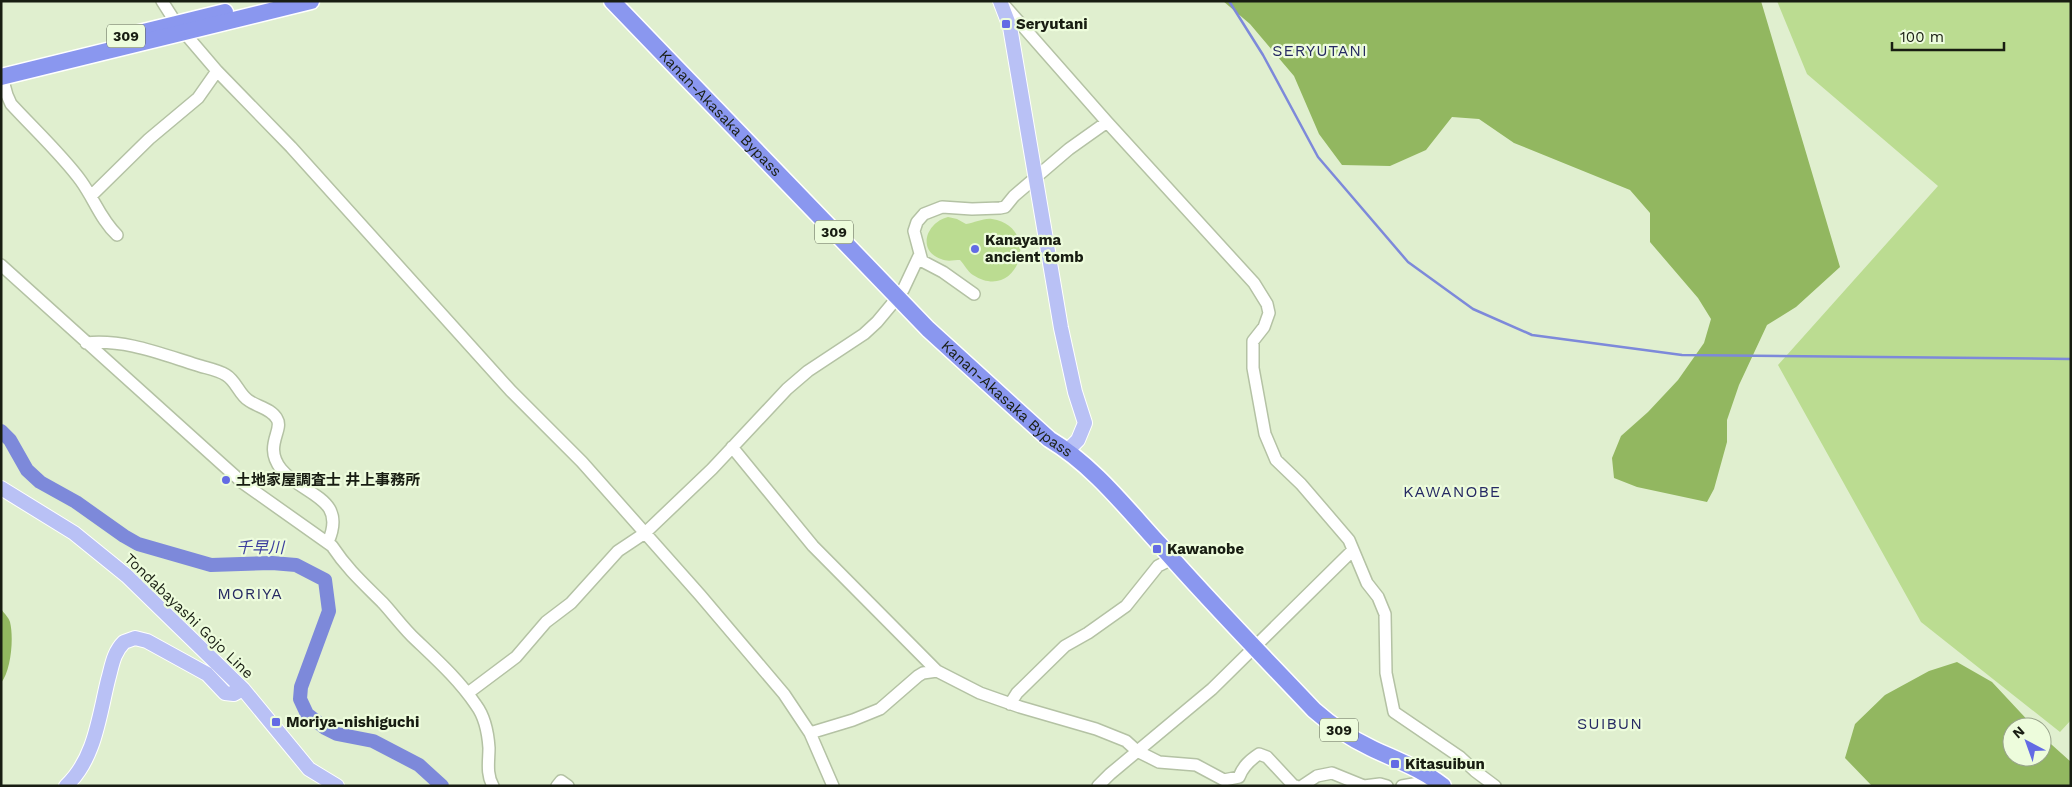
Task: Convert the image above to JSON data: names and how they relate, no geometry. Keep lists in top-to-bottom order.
{
  "streets": {
    "highway": ["309", "Kanan-Akasaka Bypass"],
    "main road": ["Tondabayashi Gojo Line"]
  },
  "crossings": [
    ["309", "Kanan-Akasaka Bypass"]
  ],
  "districts": [
    "SERYUTANI",
    "KAWANOBE",
    "MORIYA",
    "SUIBUN"
  ],
  "water": ["千早川"],
  "places": {
    "transit": [
      "Seryutani",
      "Kawanobe",
      "Moriya-nishiguchi",
      "Kitasuibun"
    ],
    "other": ["Kanayama ancient tomb", "土地家屋調査士 井上事務所"]
  },
  "scale_bar": "100 m",
  "north": "top left"
}
